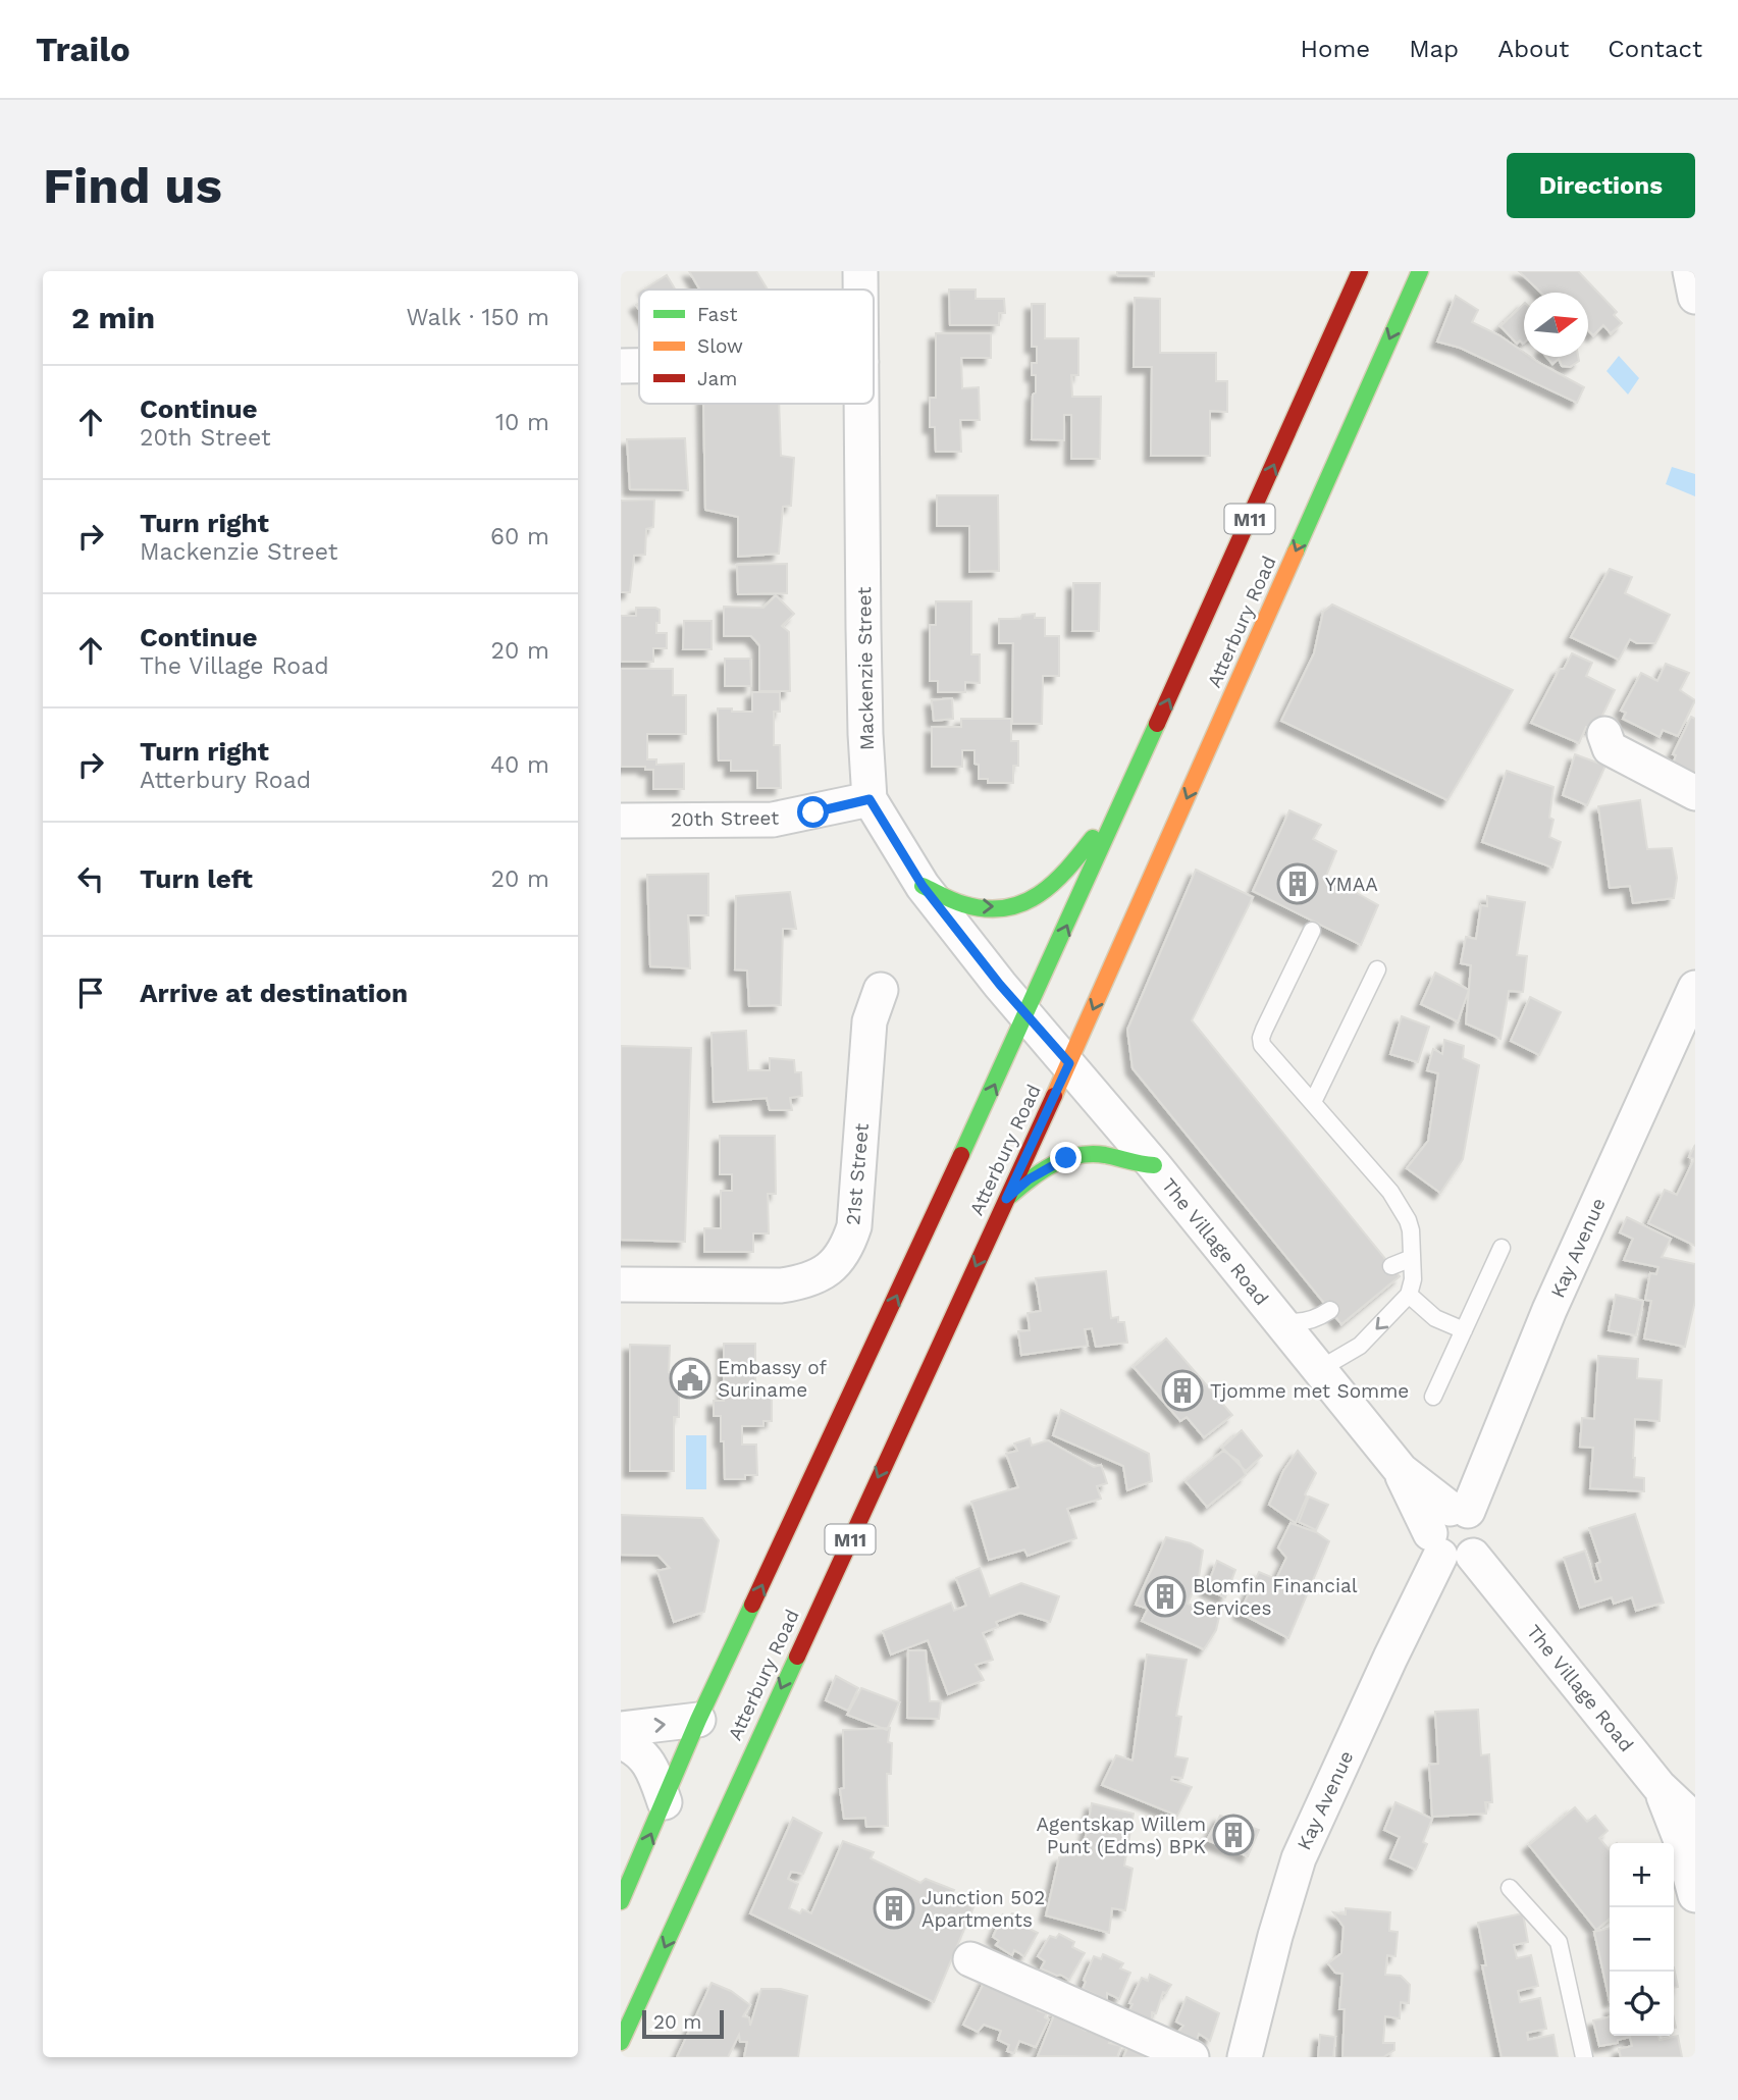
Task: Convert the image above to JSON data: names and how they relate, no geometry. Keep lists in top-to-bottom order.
{
  "streets": {
    "main road": ["M11", "Atterbury Road"],
    "street": [
      "Mackenzie Street",
      "20th Street",
      "21st Street",
      "The Village Road",
      "Kay Avenue"
    ]
  },
  "crossings": [
    ["Atterbury Road", "Mackenzie Street"],
    ["Atterbury Road", "The Village Road"],
    ["Mackenzie Street", "20th Street"],
    ["Mackenzie Street", "The Village Road"],
    ["The Village Road", "Kay Avenue"]
  ],
  "places": {
    "building": [
      "YMAA",
      "Tjomme met Somme",
      "Blomfin Financial Services",
      "Agentskap Willem Punt (Edms) BPK",
      "Junction 502 Apartments"
    ],
    "public building": ["Embassy of Suriname"]
  },
  "legend": ["Fast", "Slow", "Jam"],
  "scale_bar": "20 m",
  "north": "right",
  "page": {
    "header": "Trailo",
    "nav": [
      "Home",
      "Map",
      "About",
      "Contact"
    ],
    "buttons": "Directions",
    "title": "Find us",
    "heading": ["2 min", "Walk · 150 m"],
    "list": [
      ["Continue", "20th Street", "10 m"],
      ["Turn right", "Mackenzie Street", "60 m"],
      ["Continue", "The Village Road", "20 m"],
      ["Turn right", "Atterbury Road", "40 m"],
      ["Turn left", "20 m"],
      "Arrive at destination"
    ],
    "map_buttons": ["+", "−"],
    "scale": "20 m"
  }
}
